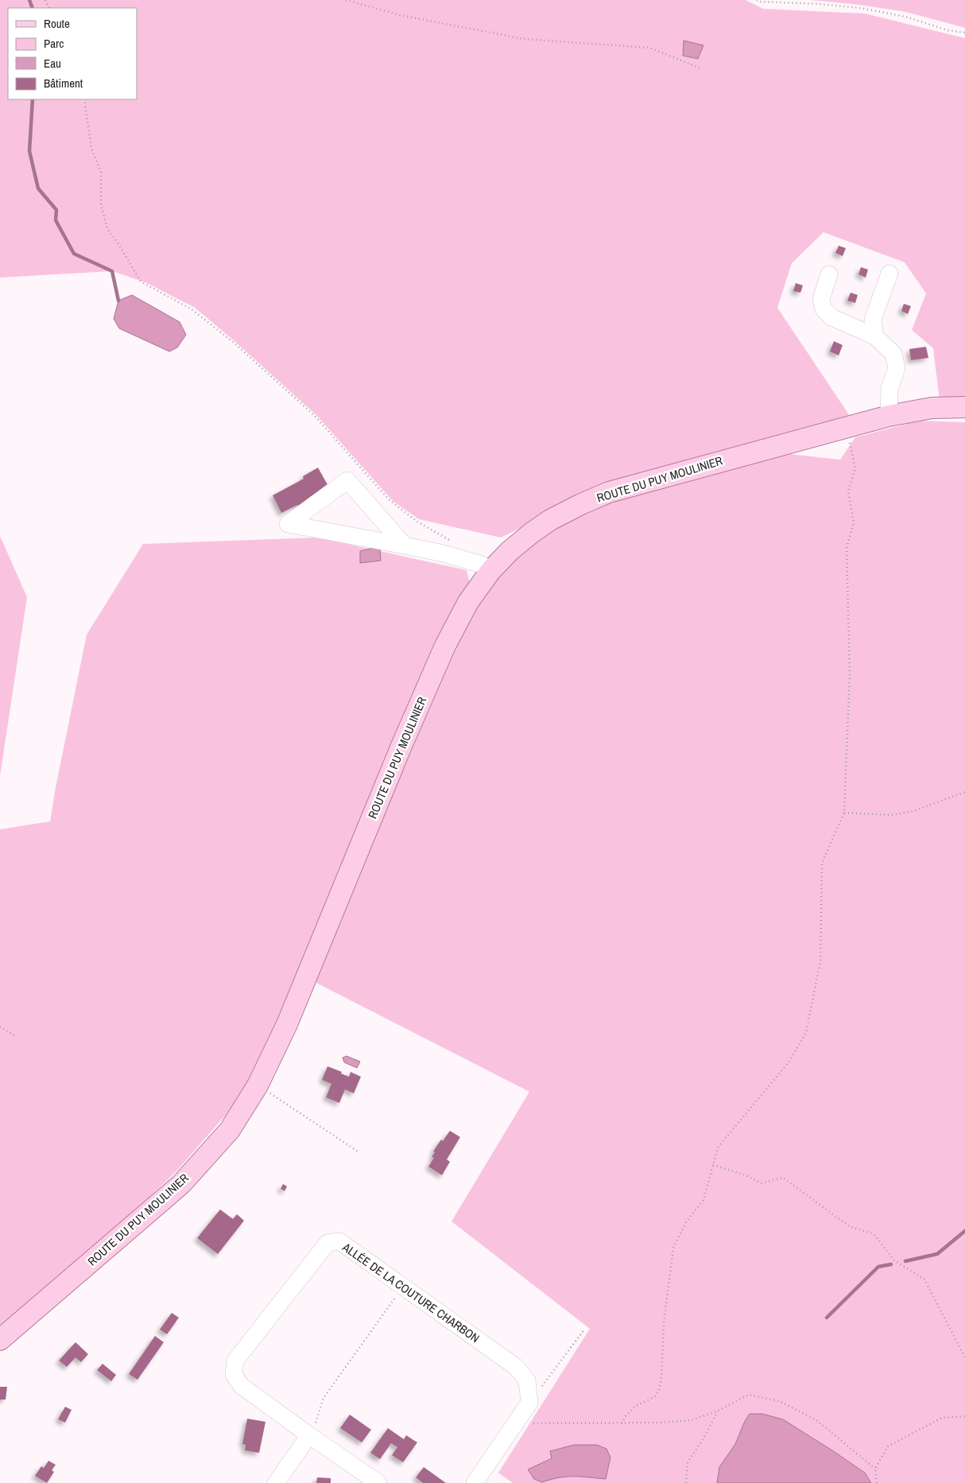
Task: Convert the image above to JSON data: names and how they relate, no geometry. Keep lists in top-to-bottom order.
{
  "streets": {
    "main road": ["ROUTE DU PUY MOULINIER"],
    "street": ["ALLÉE DE LA COUTURE CHARBON"]
  },
  "legend": [
    "Route",
    "Parc",
    "Eau",
    "Bâtiment"
  ]
}
